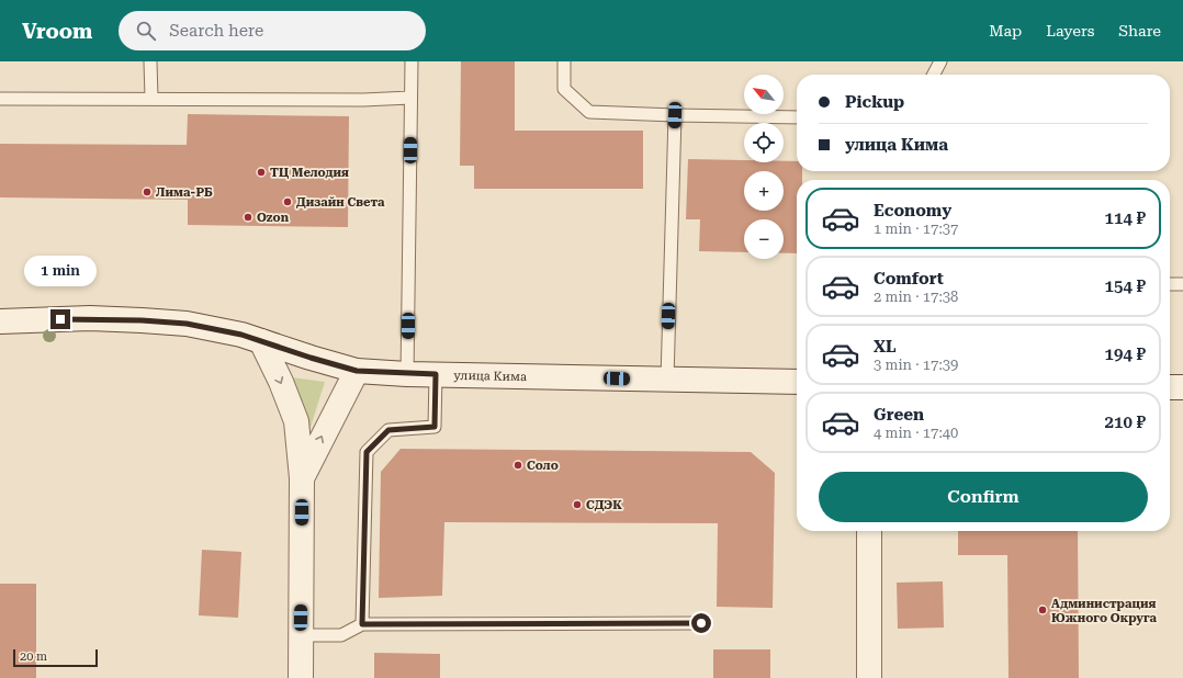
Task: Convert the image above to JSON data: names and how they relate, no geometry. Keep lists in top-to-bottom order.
{
  "streets": {
    "street": ["улица Кима"]
  },
  "places": [
    "ТЦ Мелодия",
    "Лима-РБ",
    "Дизайн Света",
    "Ozon",
    "Соло",
    "СДЭК",
    "Администрация Южного Округа"
  ],
  "scale_bar": "20 m",
  "north": "top left",
  "page": {
    "header": "Vroom",
    "search": "Search here",
    "nav": ["Map", "Layers", "Share"],
    "map_buttons": ["+", "−"],
    "banner": ["Pickup", "улица Кима"],
    "list": [
      {
        "name": "Economy",
        "note": "1 min · 17:37",
        "value": "114 ₽"
      },
      {
        "name": "Comfort",
        "note": "2 min · 17:38",
        "value": "154 ₽"
      },
      {
        "name": "XL",
        "note": "3 min · 17:39",
        "value": "194 ₽"
      },
      {
        "name": "Green",
        "note": "4 min · 17:40",
        "value": "210 ₽"
      }
    ],
    "bubble": "1 min",
    "buttons": "Confirm",
    "scale": "20 m"
  }
}
